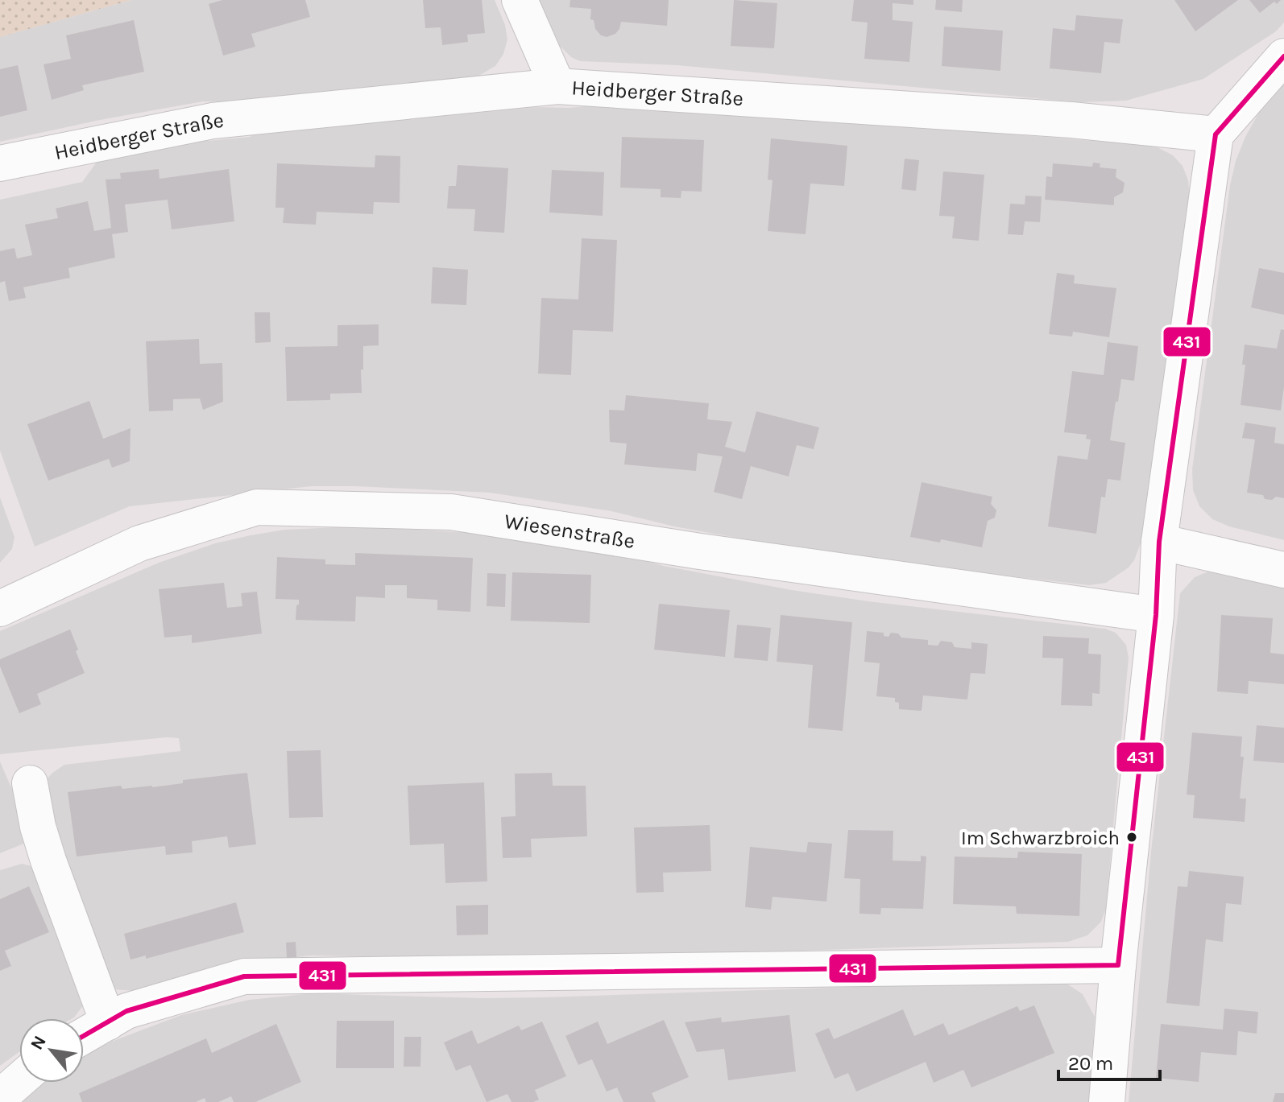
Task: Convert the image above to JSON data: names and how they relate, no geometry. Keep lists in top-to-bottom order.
{
  "streets": {
    "street": ["Heidberger Straße", "Wiesenstraße"]
  },
  "places": ["Im Schwarzbroich"],
  "lines": ["transit line 431"],
  "scale_bar": "20 m",
  "north": "top left"
}
